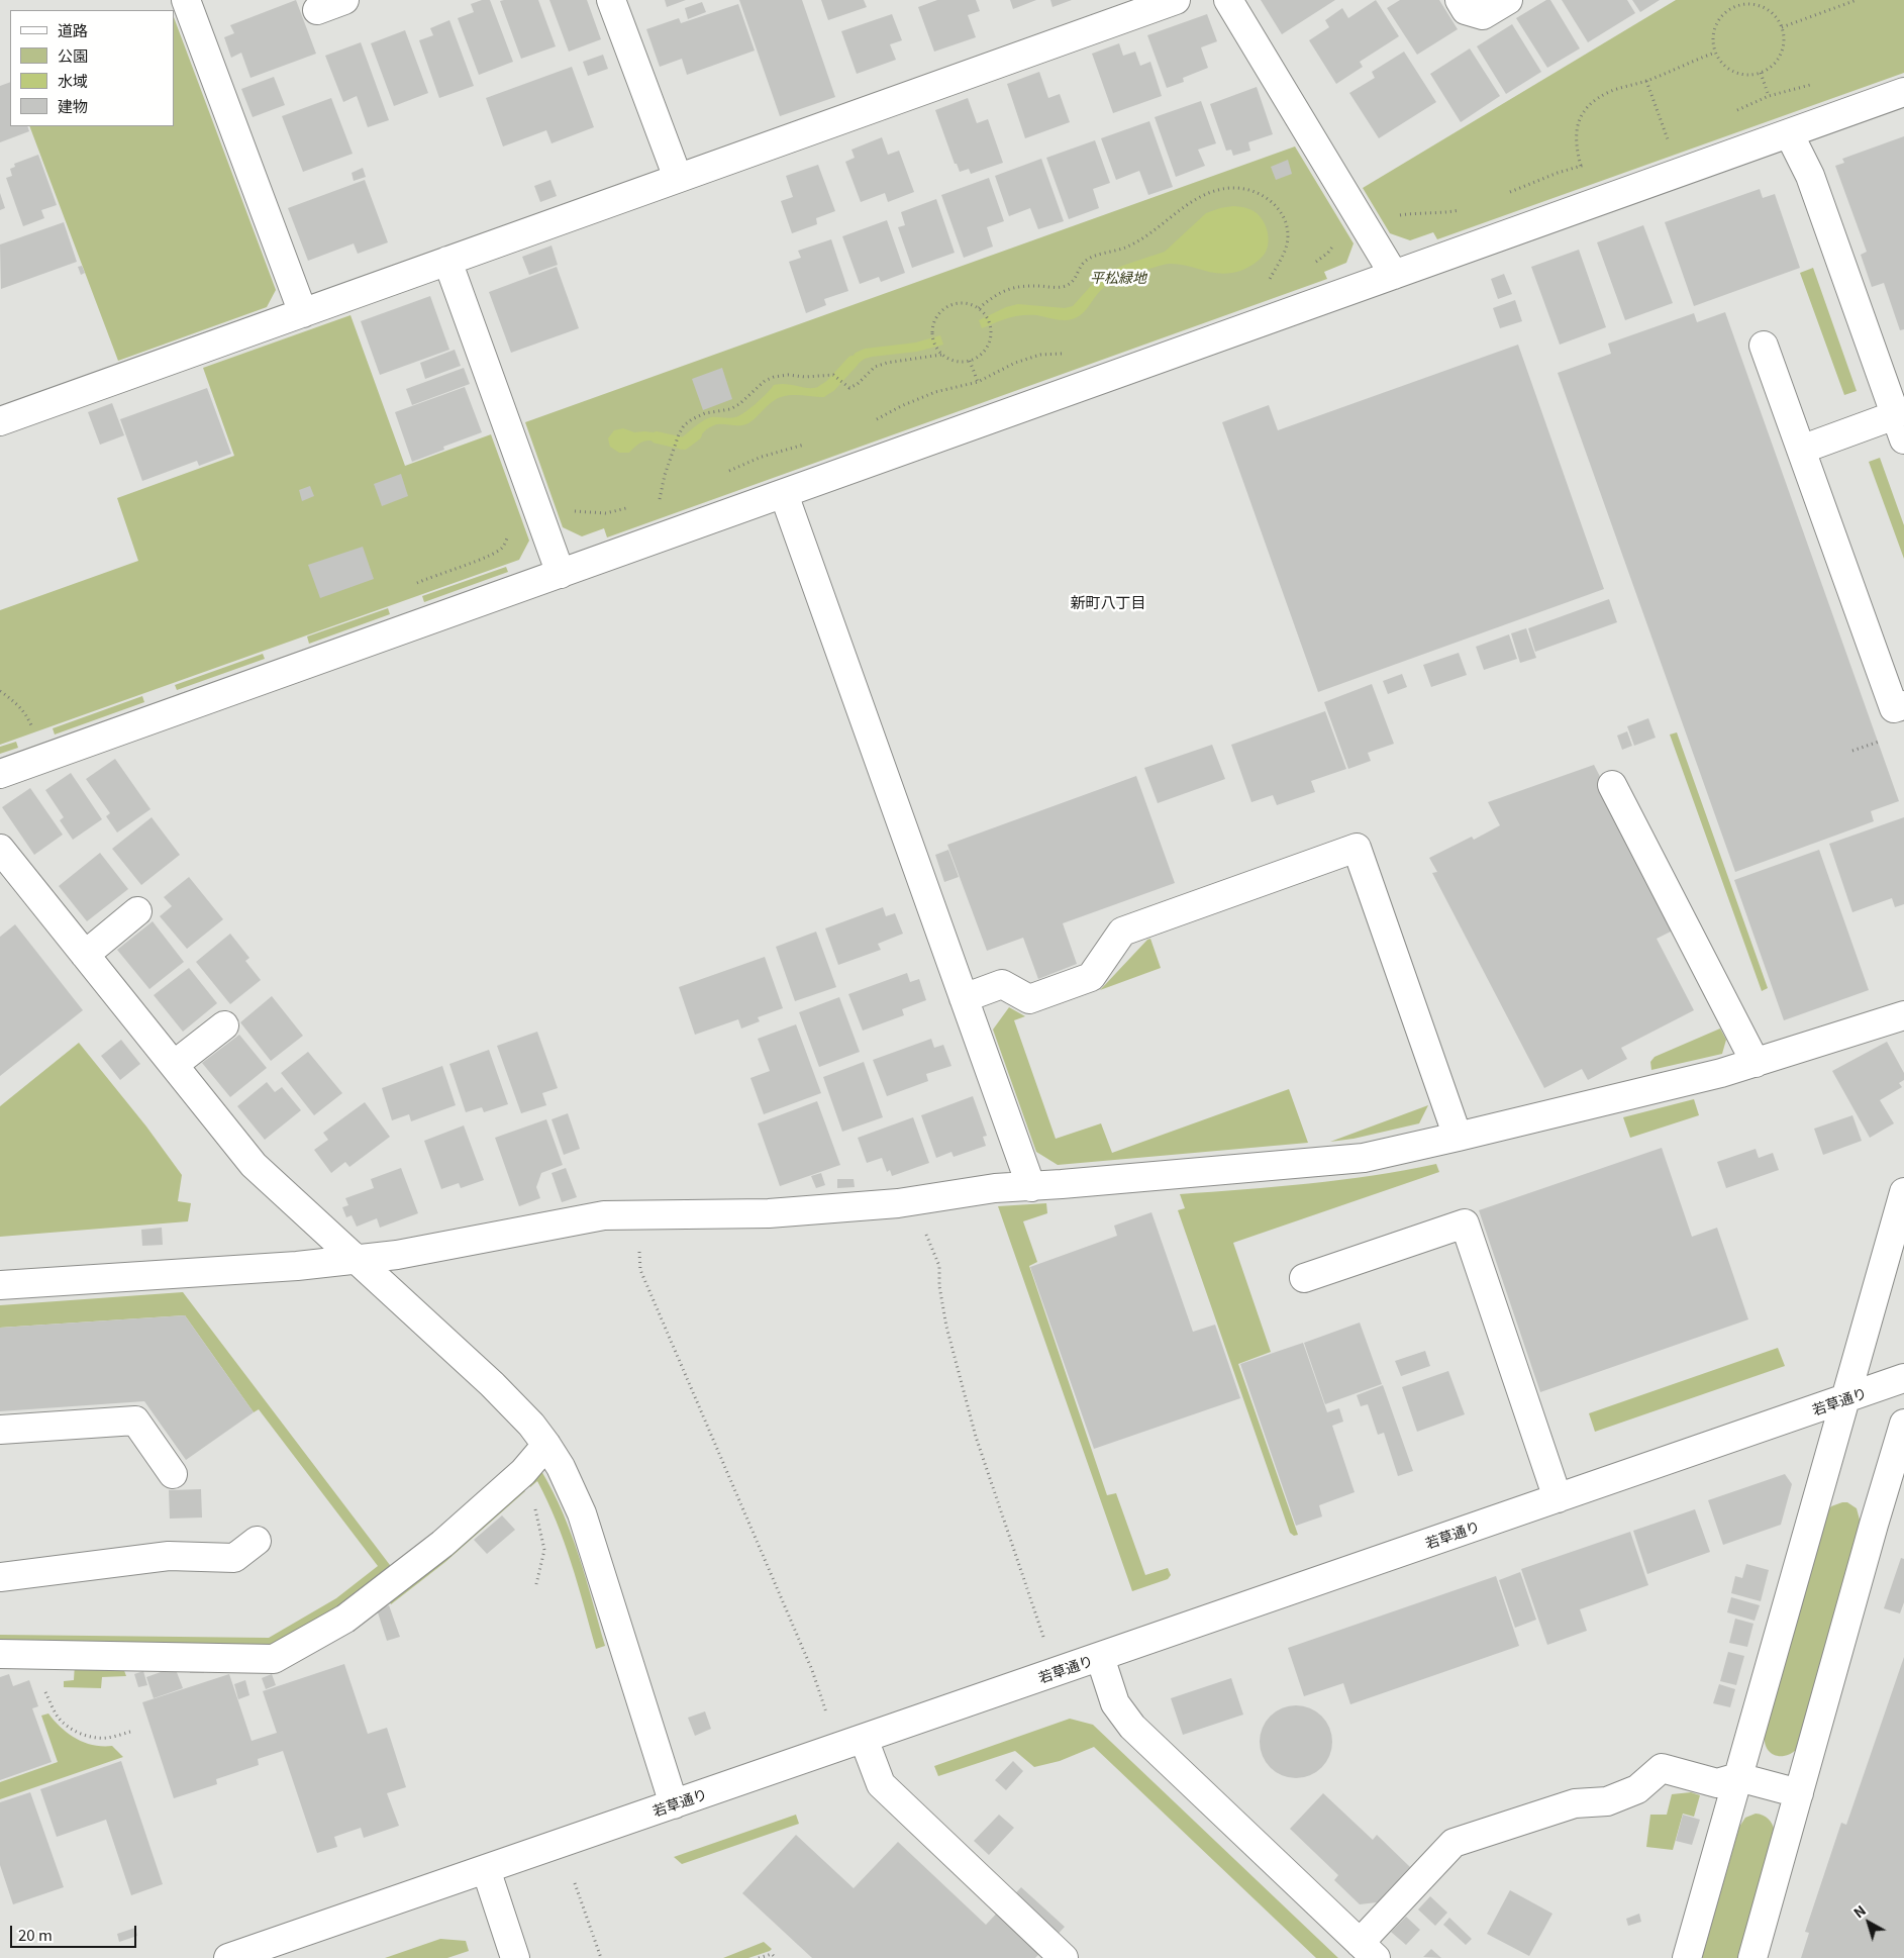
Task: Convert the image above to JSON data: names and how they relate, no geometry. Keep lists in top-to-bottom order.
{
  "streets": {
    "street": ["若草通り"]
  },
  "districts": ["新町八丁目"],
  "parks": ["平松緑地"],
  "legend": [
    "道路",
    "公園",
    "水域",
    "建物"
  ],
  "scale_bar": "20 m",
  "north": "top left"
}
